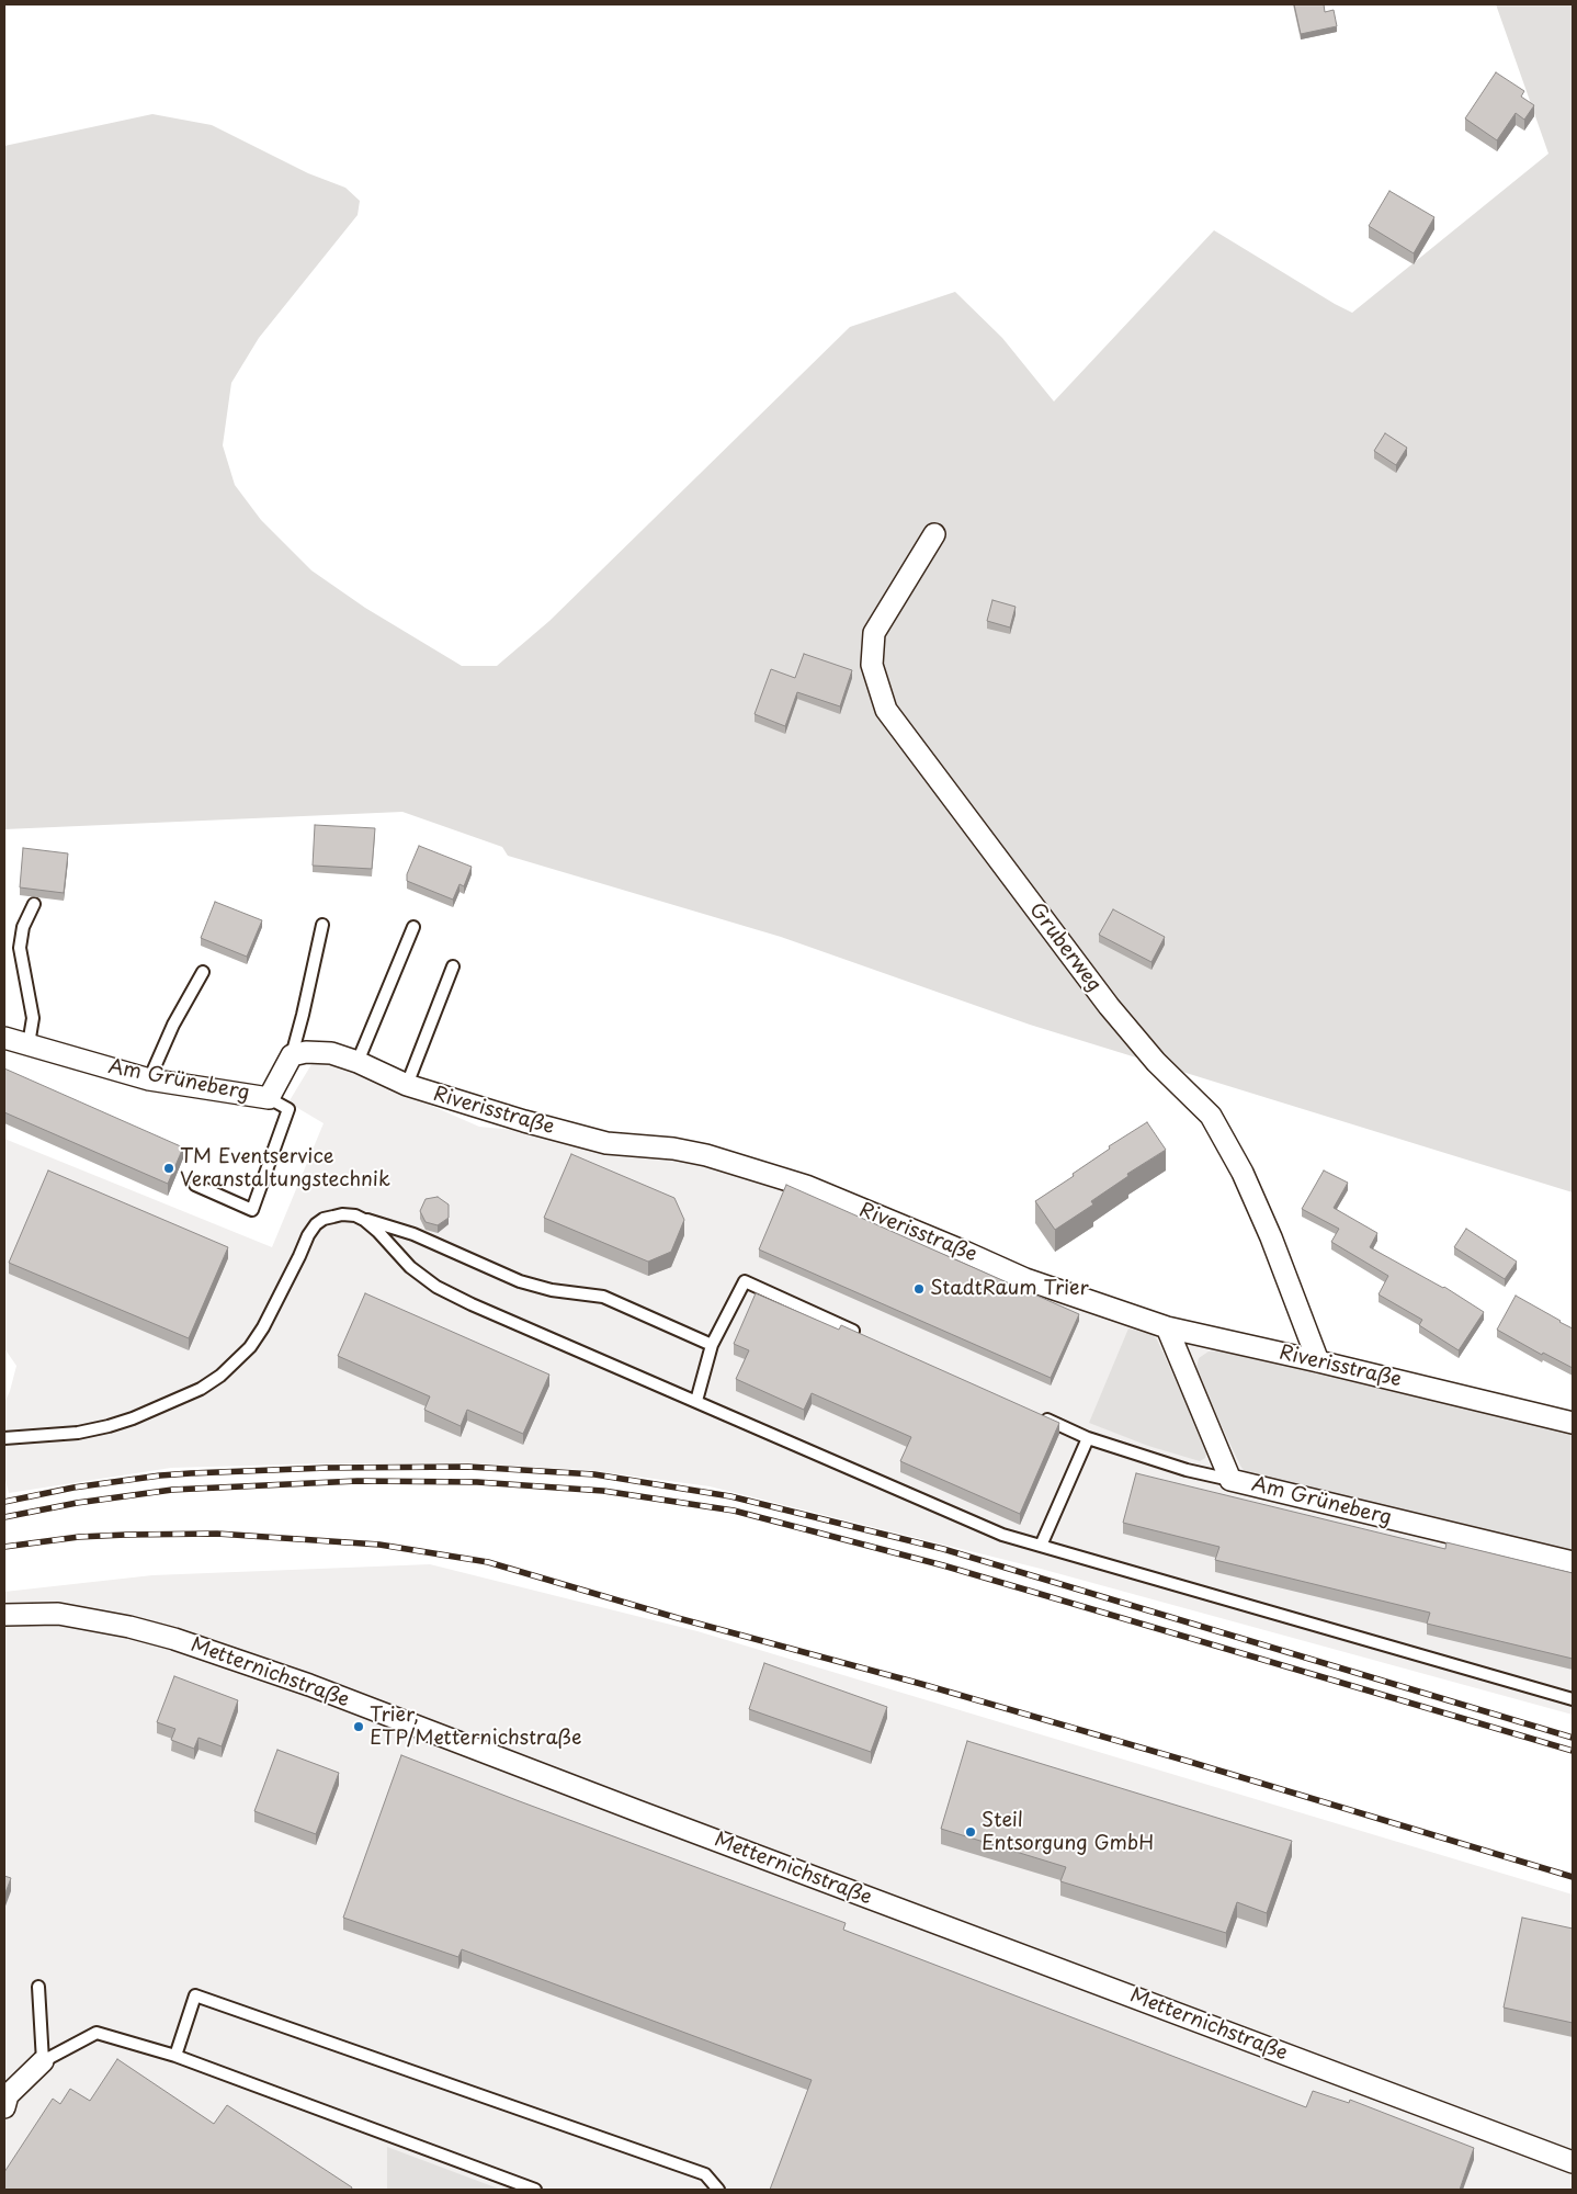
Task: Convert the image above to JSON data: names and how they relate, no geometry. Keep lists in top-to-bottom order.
{
  "streets": {
    "street": [
      "Gruberweg",
      "Am Grüneberg",
      "Riverisstraße",
      "Metternichstraße"
    ]
  },
  "crossings": [
    ["Gruberweg", "Riverisstraße"],
    ["Am Grüneberg", "Riverisstraße"]
  ],
  "places": [
    "TM Eventservice Veranstaltungstechnik",
    "StadtRaum Trier",
    "Trier, ETP/Metternichstraße",
    "Steil Entsorgung GmbH"
  ]
}
